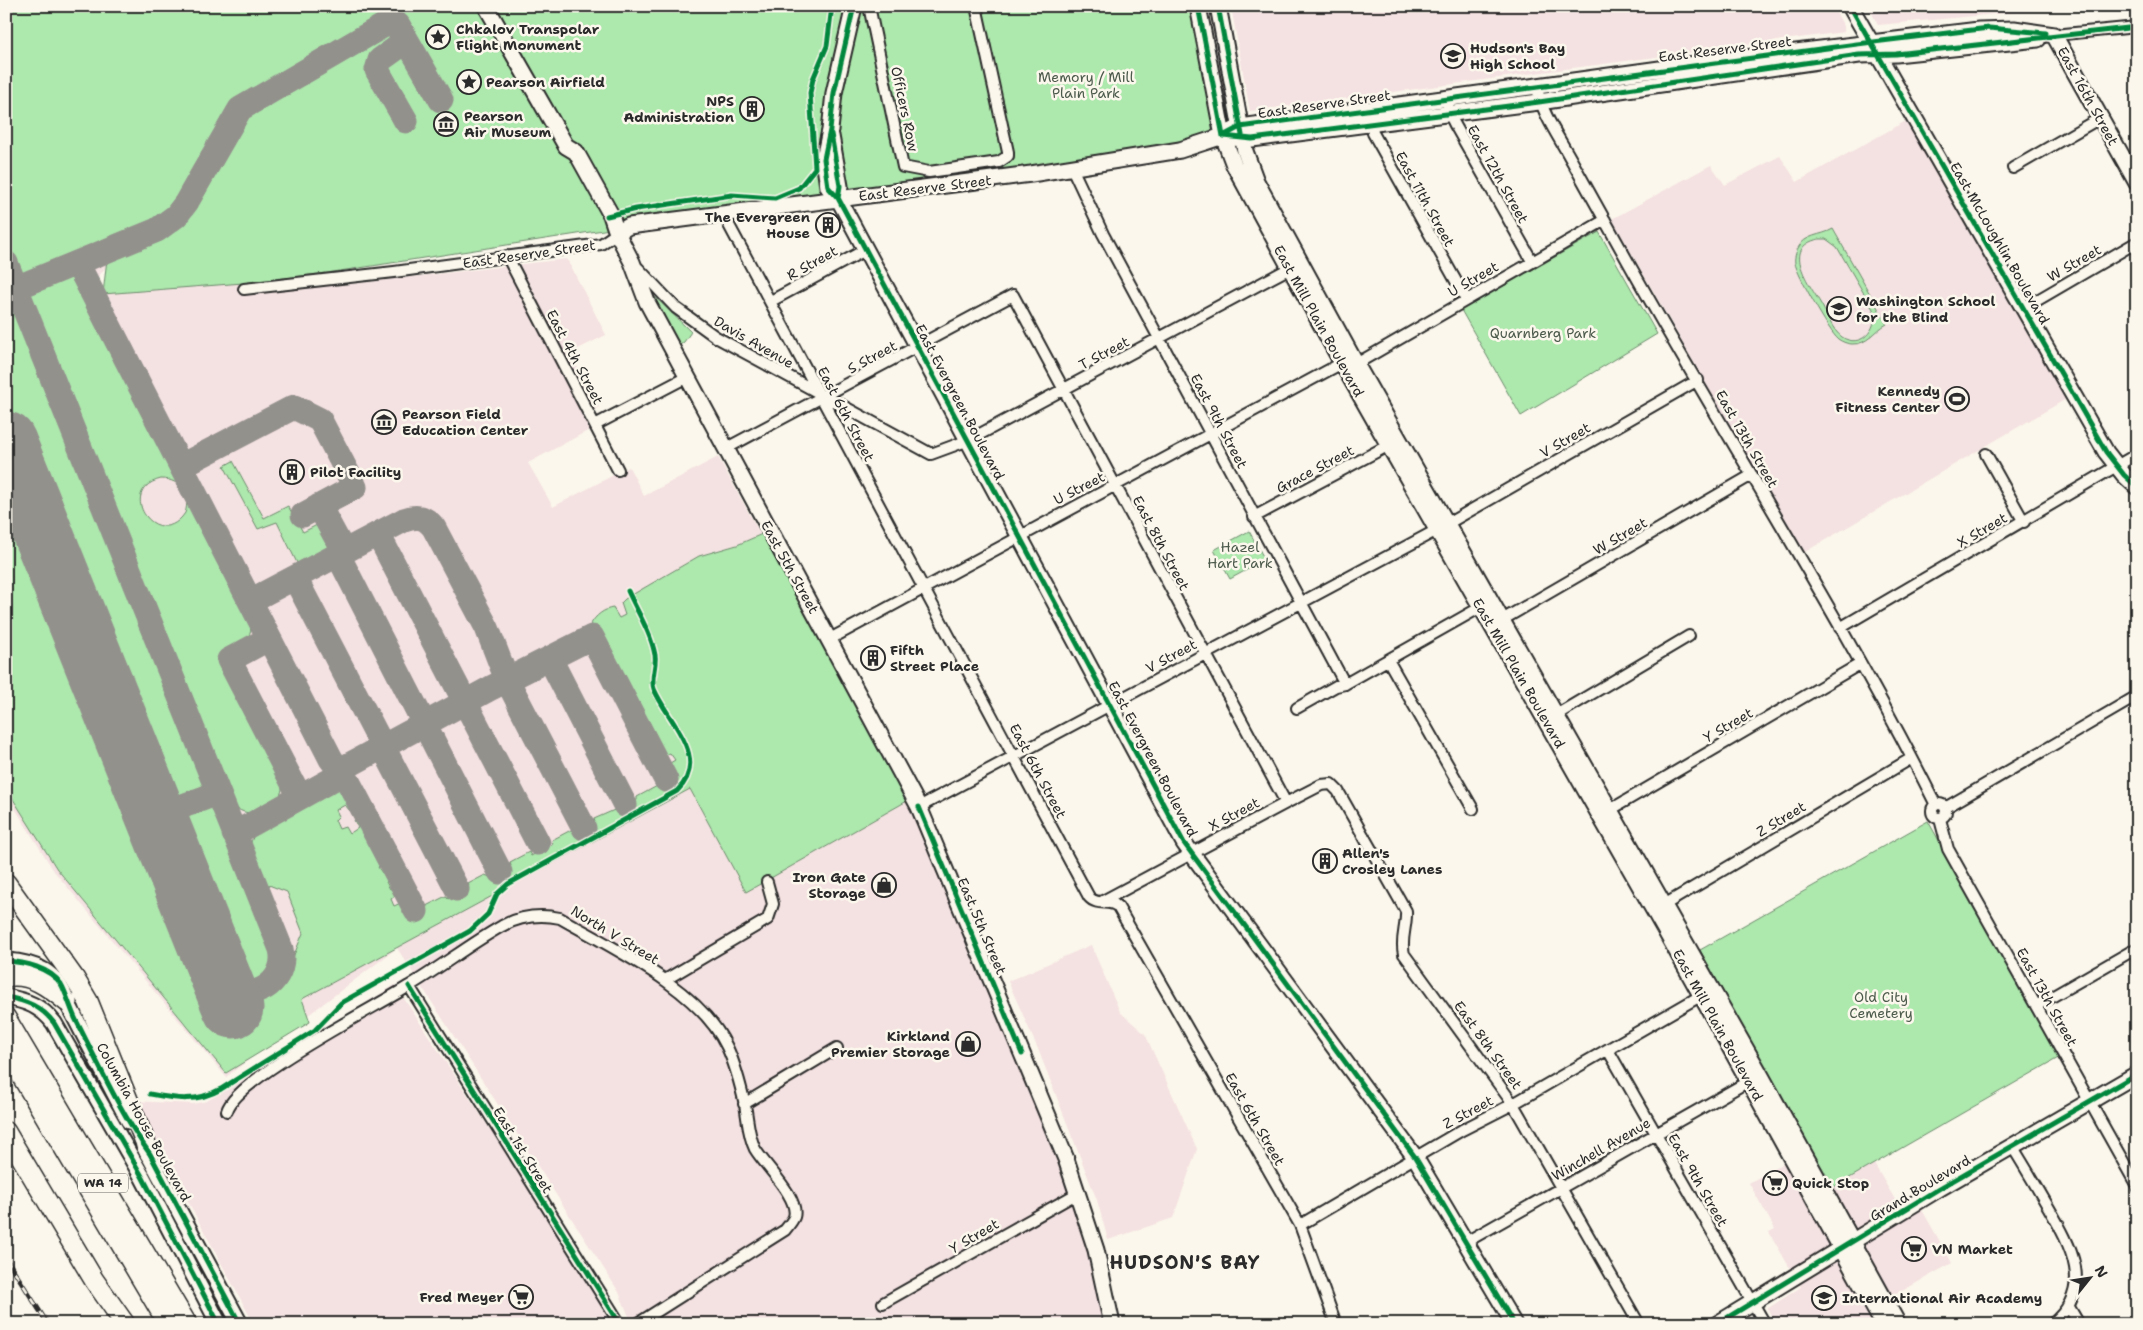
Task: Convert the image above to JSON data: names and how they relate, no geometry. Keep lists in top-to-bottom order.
{
  "streets": {
    "highway": ["WA 14"],
    "street": [
      "East Reserve Street",
      "East 16th Street",
      "Officers Row",
      "East 12th Street",
      "East 11th Street",
      "East McLoughlin Boulevard",
      "R Street",
      "W Street",
      "U Street",
      "East Mill Plain Boulevard",
      "Davis Avenue",
      "T Street",
      "East 4th Street",
      "S Street",
      "East Evergreen Boulevard",
      "East 6th Street",
      "East 9th Street",
      "East 13th Street",
      "V Street",
      "Grace Street",
      "X Street",
      "East 8th Street",
      "East 5th Street",
      "Y Street",
      "Z Street",
      "North V Street",
      "Columbia House Boulevard",
      "Winchell Avenue",
      "East 1st Street",
      "Grand Boulevard"
    ]
  },
  "crossings": [
    ["East Reserve Street", "East 16th Street"],
    ["East Reserve Street", "East 12th Street"],
    ["East Reserve Street", "East 11th Street"],
    ["East Reserve Street", "East McLoughlin Boulevard"],
    ["East Reserve Street", "East Mill Plain Boulevard"],
    ["East Reserve Street", "East 4th Street"],
    ["East Reserve Street", "East Evergreen Boulevard"],
    ["East Reserve Street", "East 6th Street"],
    ["East Reserve Street", "East 9th Street"],
    ["East Reserve Street", "East 13th Street"],
    ["East Reserve Street", "East 5th Street"],
    ["East 12th Street", "U Street"],
    ["East 11th Street", "U Street"],
    ["East McLoughlin Boulevard", "W Street"],
    ["East McLoughlin Boulevard", "X Street"],
    ["R Street", "East Evergreen Boulevard"],
    ["R Street", "East 6th Street"],
    ["W Street", "East Mill Plain Boulevard"],
    ["W Street", "East 13th Street"],
    ["U Street", "East Mill Plain Boulevard"],
    ["U Street", "East Evergreen Boulevard"],
    ["U Street", "East 6th Street"],
    ["U Street", "East 9th Street"],
    ["U Street", "East 13th Street"],
    ["U Street", "East 8th Street"],
    ["U Street", "East 5th Street"],
    ["East Mill Plain Boulevard", "T Street"],
    ["East Mill Plain Boulevard", "V Street"],
    ["East Mill Plain Boulevard", "Grace Street"],
    ["East Mill Plain Boulevard", "Y Street"],
    ["East Mill Plain Boulevard", "Z Street"],
    ["East Mill Plain Boulevard", "Winchell Avenue"],
    ["East Mill Plain Boulevard", "Grand Boulevard"],
    ["Davis Avenue", "T Street"],
    ["Davis Avenue", "S Street"],
    ["Davis Avenue", "East 6th Street"],
    ["Davis Avenue", "East 5th Street"],
    ["T Street", "East Evergreen Boulevard"],
    ["T Street", "East 9th Street"],
    ["T Street", "East 8th Street"],
    ["S Street", "East Evergreen Boulevard"],
    ["S Street", "East 6th Street"],
    ["S Street", "East 8th Street"],
    ["S Street", "East 5th Street"],
    ["East Evergreen Boulevard", "V Street"],
    ["East Evergreen Boulevard", "X Street"],
    ["East Evergreen Boulevard", "Z Street"],
    ["East Evergreen Boulevard", "Winchell Avenue"],
    ["East 6th Street", "V Street"],
    ["East 6th Street", "X Street"],
    ["East 6th Street", "Z Street"],
    ["East 9th Street", "V Street"],
    ["East 9th Street", "Grace Street"],
    ["East 9th Street", "Z Street"],
    ["East 9th Street", "Winchell Avenue"],
    ["East 9th Street", "Grand Boulevard"],
    ["East 13th Street", "V Street"],
    ["East 13th Street", "X Street"],
    ["East 13th Street", "Y Street"],
    ["East 13th Street", "Z Street"],
    ["East 13th Street", "Grand Boulevard"],
    ["V Street", "East 8th Street"],
    ["V Street", "East 5th Street"],
    ["X Street", "East 8th Street"],
    ["East 8th Street", "Z Street"],
    ["East 8th Street", "Winchell Avenue"],
    ["East 5th Street", "Y Street"],
    ["North V Street", "East 1st Street"]
  ],
  "districts": ["HUDSON'S BAY"],
  "parks": [
    "Memory / Mill Plain Park",
    "Quarnberg Park",
    "Hazel Hart Park",
    "Old City Cemetery"
  ],
  "places": {
    "place": ["Chkalov Transpolar Flight Monument", "Pearson Airfield"],
    "school or university": ["Hudson's Bay High School", "Washington School for the Blind", "International Air Academy"],
    "building": [
      "NPS Administration",
      "The Evergreen House",
      "Pilot Facility",
      "Fifth Street Place",
      "Allen's Crosley Lanes"
    ],
    "museum": ["Pearson Air Museum", "Pearson Field Education Center"],
    "sports": ["Kennedy Fitness Center"],
    "shop": ["Iron Gate Storage", "Kirkland Premier Storage"],
    "supermarket": ["Quick Stop", "VN Market", "Fred Meyer"]
  },
  "north": "top right"
}
